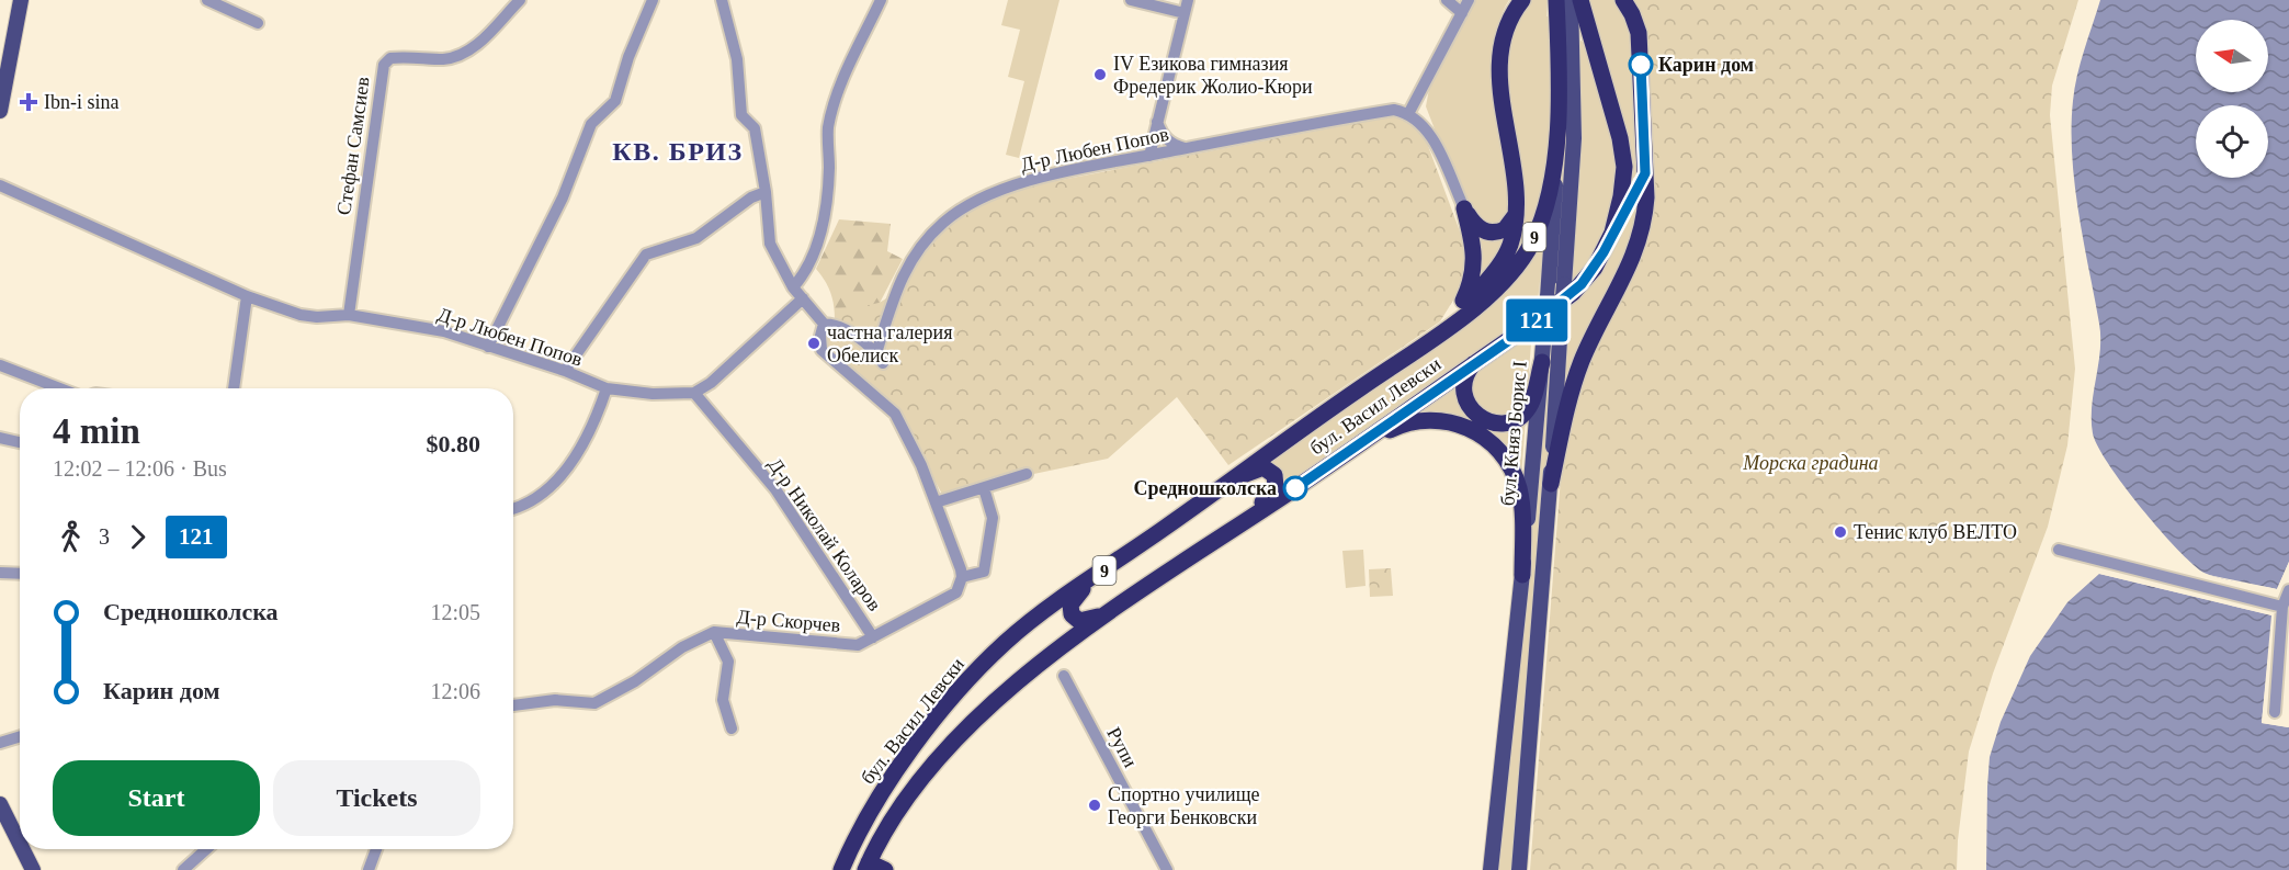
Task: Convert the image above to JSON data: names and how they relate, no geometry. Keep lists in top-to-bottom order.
{
  "streets": {
    "highway": ["9", "бул. Васил Левски", "бул. Княз Борис I"],
    "street": [
      "Стефан Самсиев",
      "Д-р Любен Попов",
      "Д-р Николай Коларов",
      "Д-р Скорчев",
      "Рупи"
    ]
  },
  "crossings": [
    ["Стефан Самсиев", "Д-р Любен Попов"],
    ["Д-р Любен Попов", "Д-р Николай Коларов"],
    ["бул. Васил Левски", "бул. Княз Борис I"],
    ["Д-р Николай Коларов", "Д-р Скорчев"]
  ],
  "districts": ["КВ. БРИЗ"],
  "parks": ["Морска градина"],
  "places": {
    "other": [
      "Карин дом",
      "IV Езикова гимназия Фредерик Жолио-Кюри",
      "частна галерия Обелиск",
      "Средношколска",
      "Тенис клуб ВЕЛТО",
      "Спортно училище Георги Бенковски"
    ],
    "health": ["Ibn-i sina"]
  },
  "lines": ["bus line 121"],
  "north": "left",
  "page": {
    "on_map": "121",
    "heading": ["4 min", "12:02 – 12:06 · Bus", "$0.80"],
    "legs": ["3", "121"],
    "list": [
      {
        "name": "Средношколска",
        "value": "12:05"
      },
      {
        "name": "Карин дом",
        "value": "12:06"
      }
    ],
    "buttons": ["Start", "Tickets"]
  }
}
